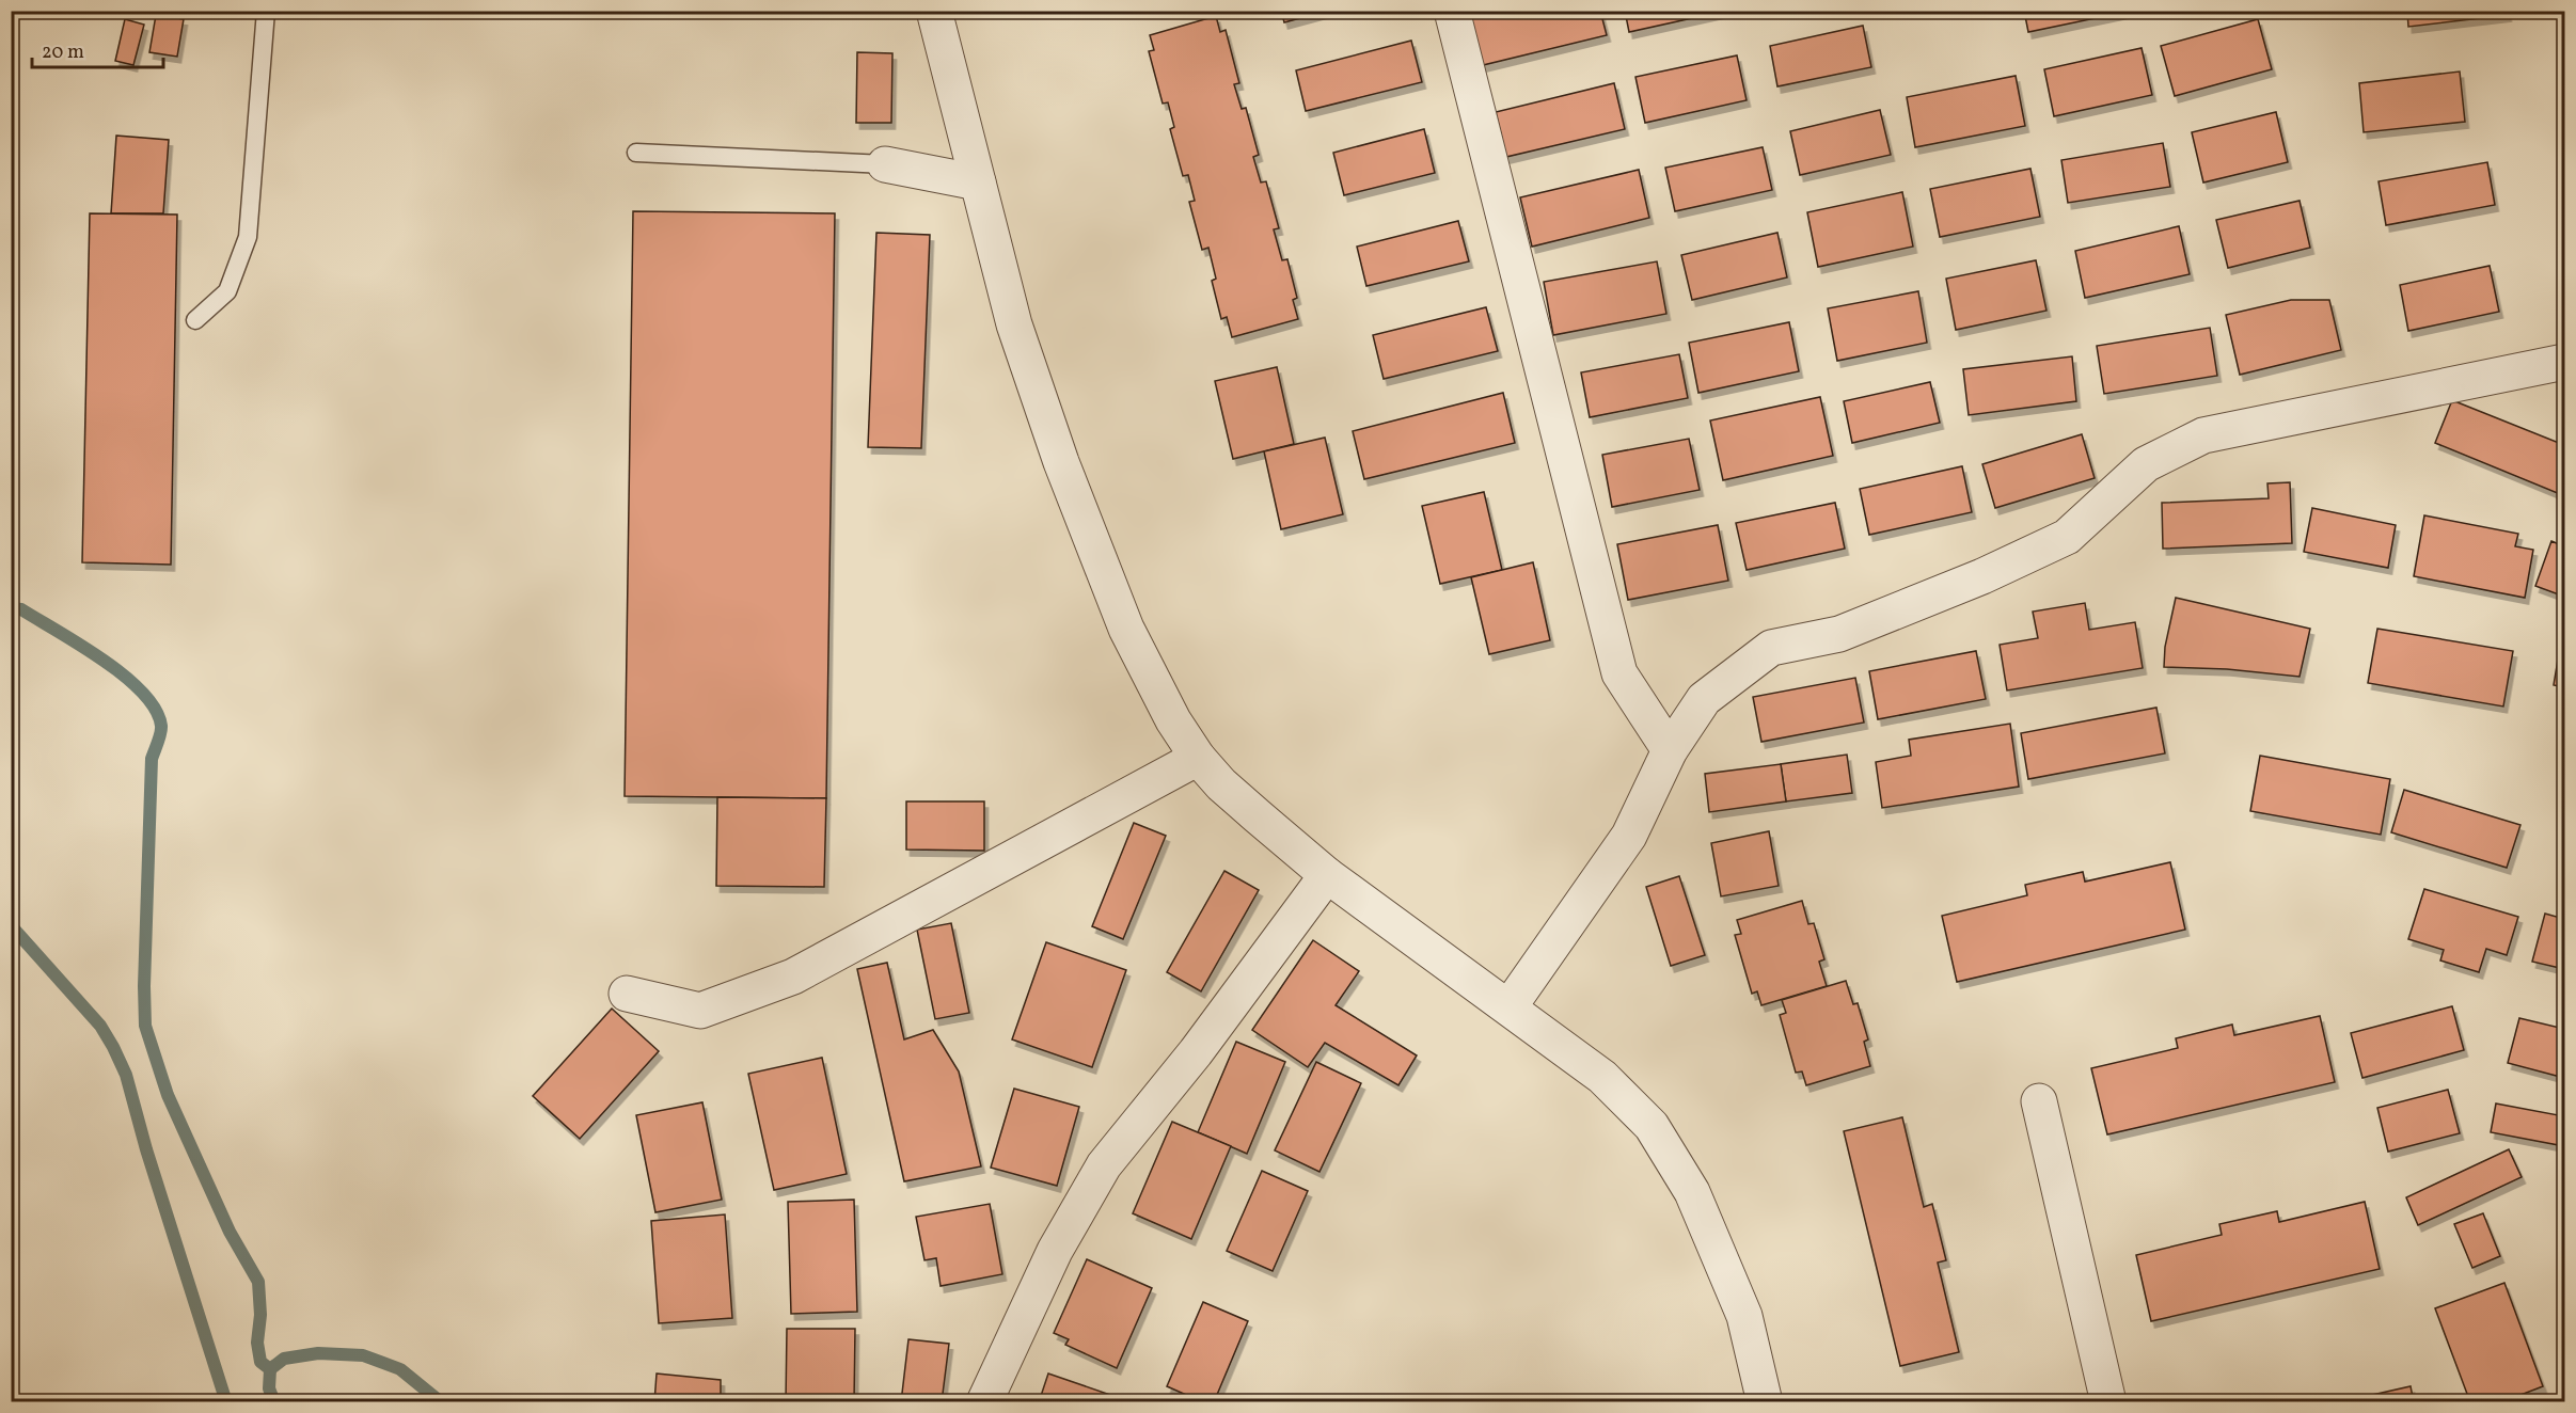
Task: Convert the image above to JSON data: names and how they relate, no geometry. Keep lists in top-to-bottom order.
{
  "scale_bar": "20 m"
}
